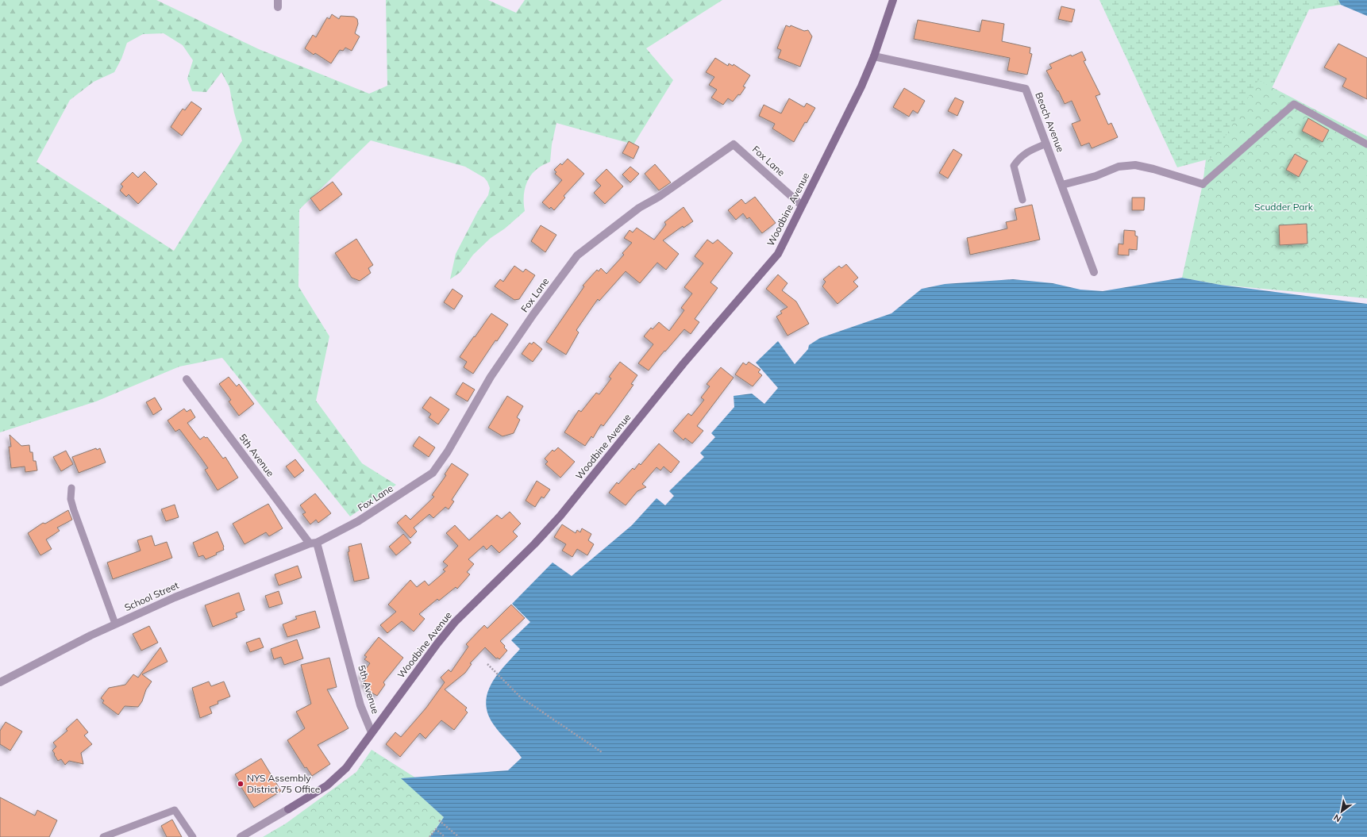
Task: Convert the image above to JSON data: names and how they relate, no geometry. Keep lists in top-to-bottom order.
{
  "streets": {
    "main road": ["Woodbine Avenue"],
    "street": [
      "Beach Avenue",
      "Fox Lane",
      "5th Avenue",
      "School Street"
    ]
  },
  "crossings": [
    ["Beach Avenue", "Woodbine Avenue"],
    ["Fox Lane", "Woodbine Avenue"],
    ["Fox Lane", "5th Avenue"],
    ["Fox Lane", "School Street"],
    ["Woodbine Avenue", "5th Avenue"],
    ["5th Avenue", "School Street"]
  ],
  "parks": ["Scudder Park"],
  "places": ["NYS Assembly District 75 Office"],
  "north": "bottom left"
}
